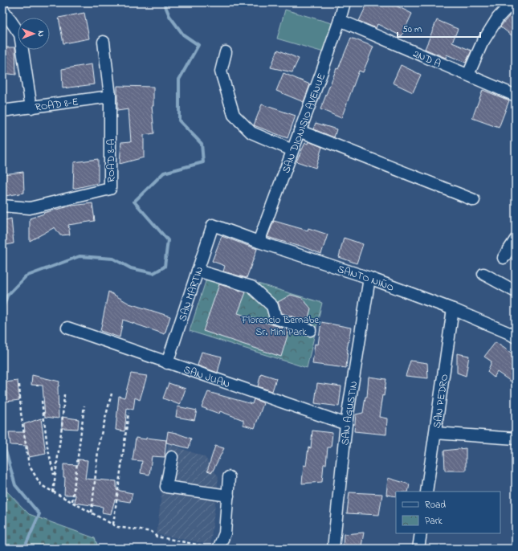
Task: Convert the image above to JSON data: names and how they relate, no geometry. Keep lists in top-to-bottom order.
{
  "streets": {
    "street": [
      "2ND A",
      "ROAD 8-E",
      "SAN DIONISIO AVENUE",
      "ROAD 8-A",
      "SANTO NIÑO",
      "SAN MARTIN",
      "SAN JUAN",
      "SAN PEDRO",
      "SAN AGUSTIN"
    ]
  },
  "crossings": [
    ["2ND A", "SAN DIONISIO AVENUE"],
    ["ROAD 8-E", "ROAD 8-A"],
    ["SAN DIONISIO AVENUE", "SANTO NIÑO"],
    ["SANTO NIÑO", "SAN MARTIN"],
    ["SANTO NIÑO", "SAN PEDRO"],
    ["SANTO NIÑO", "SAN AGUSTIN"],
    ["SAN MARTIN", "SAN JUAN"],
    ["SAN JUAN", "SAN AGUSTIN"]
  ],
  "parks": ["Florencio Bernabe, Sr. Mini Park"],
  "legend": ["Road", "Park"],
  "scale_bar": "50 m",
  "north": "right"
}
